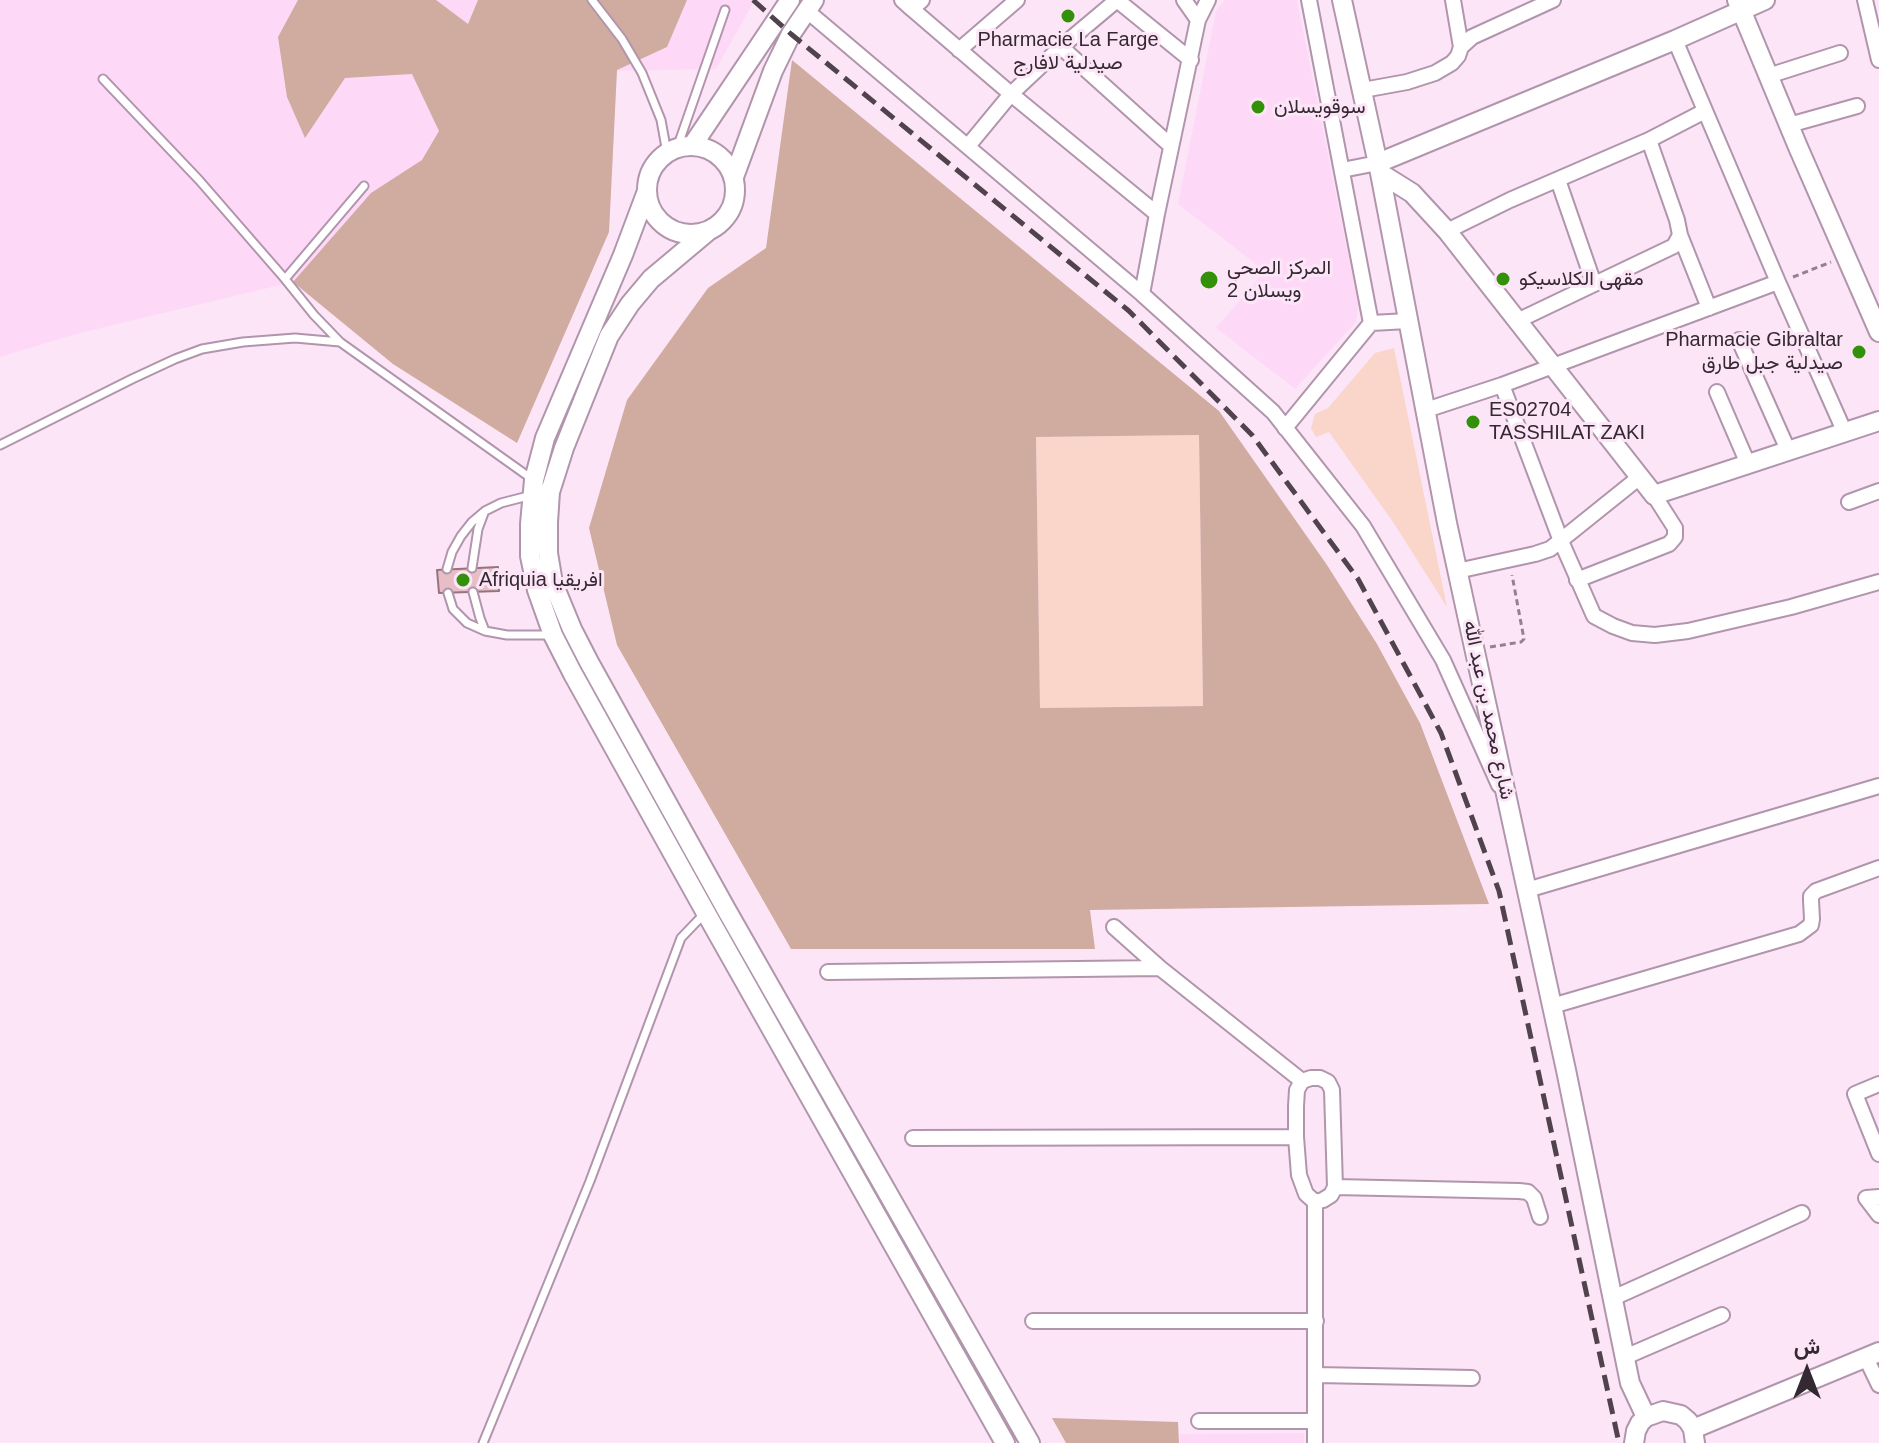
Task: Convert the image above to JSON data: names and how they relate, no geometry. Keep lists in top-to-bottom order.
{
  "streets": {
    "street": ["شارع محمد بن عبد الله"]
  },
  "places": [
    "Pharmacie La Farge صيدلية لافارج",
    "سوقويسلان",
    "مقهى الكلاسيكو",
    "المركز الصحي ويسلان 2",
    "Pharmacie Gibraltar صيدلية جبل طارق",
    "ES02704 TASSHILAT ZAKI",
    "Afriquia افريقيا"
  ],
  "north": "top"
}
